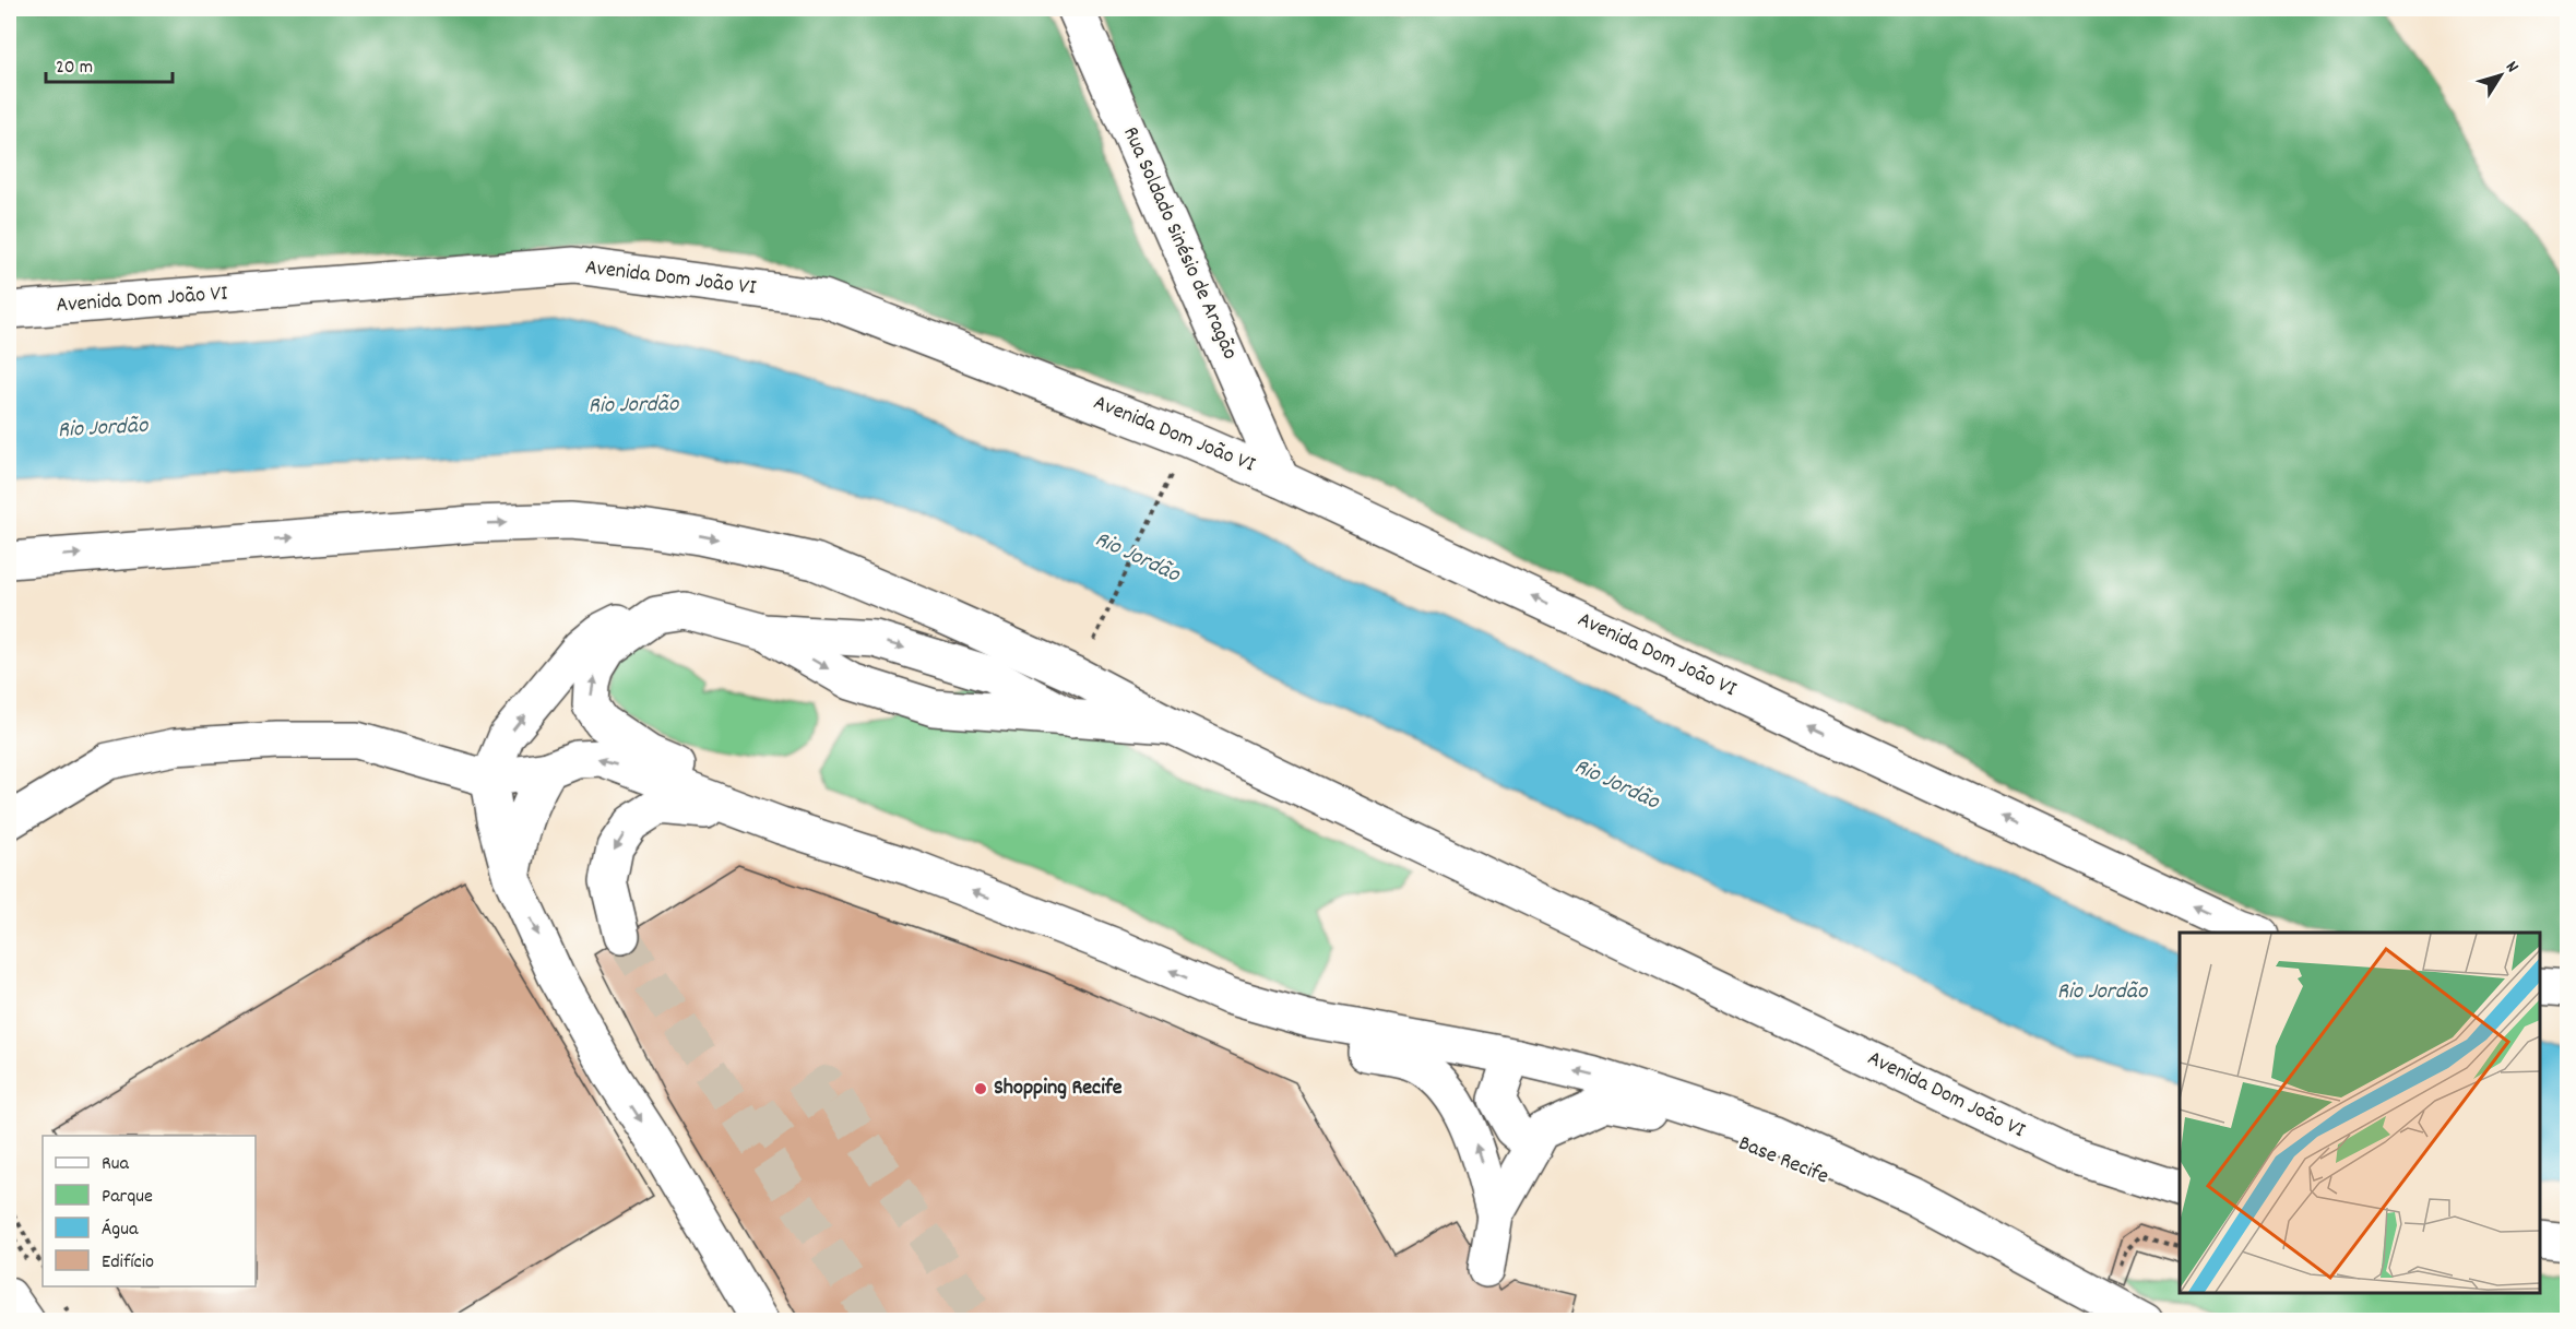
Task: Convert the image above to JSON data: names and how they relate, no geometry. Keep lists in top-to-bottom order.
{
  "streets": {
    "main road": ["Rua Soldado Sinésio de Aragão", "Avenida Dom João VI", "Base Recife"]
  },
  "crossings": [
    ["Rua Soldado Sinésio de Aragão", "Avenida Dom João VI"]
  ],
  "water": ["Rio Jordão"],
  "places": ["Shopping Recife"],
  "legend": [
    "Rua",
    "Parque",
    "Água",
    "Edifício"
  ],
  "scale_bar": "20 m",
  "north": "top right"
}
